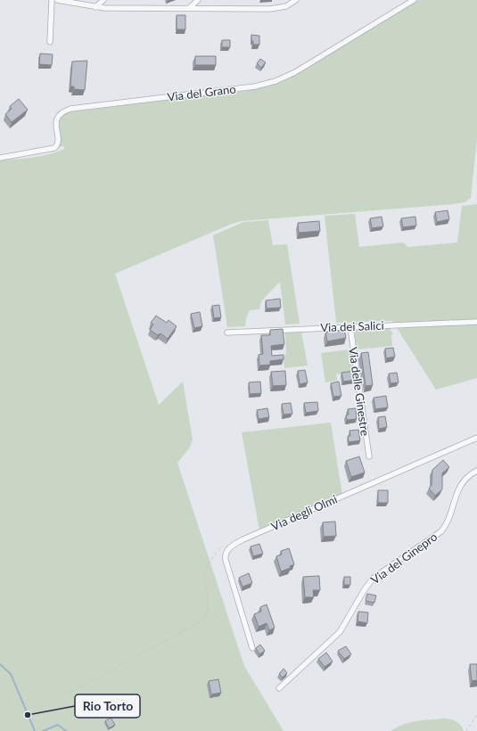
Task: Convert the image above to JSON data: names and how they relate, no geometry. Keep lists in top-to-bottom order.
{
  "streets": {
    "street": [
      "Via del Grano",
      "Via dei Salici",
      "Via delle Ginestre",
      "Via degli Olmi",
      "Via del Ginepro"
    ]
  },
  "crossings": [
    ["Via dei Salici", "Via delle Ginestre"]
  ],
  "places": ["Rio Torto"]
}
